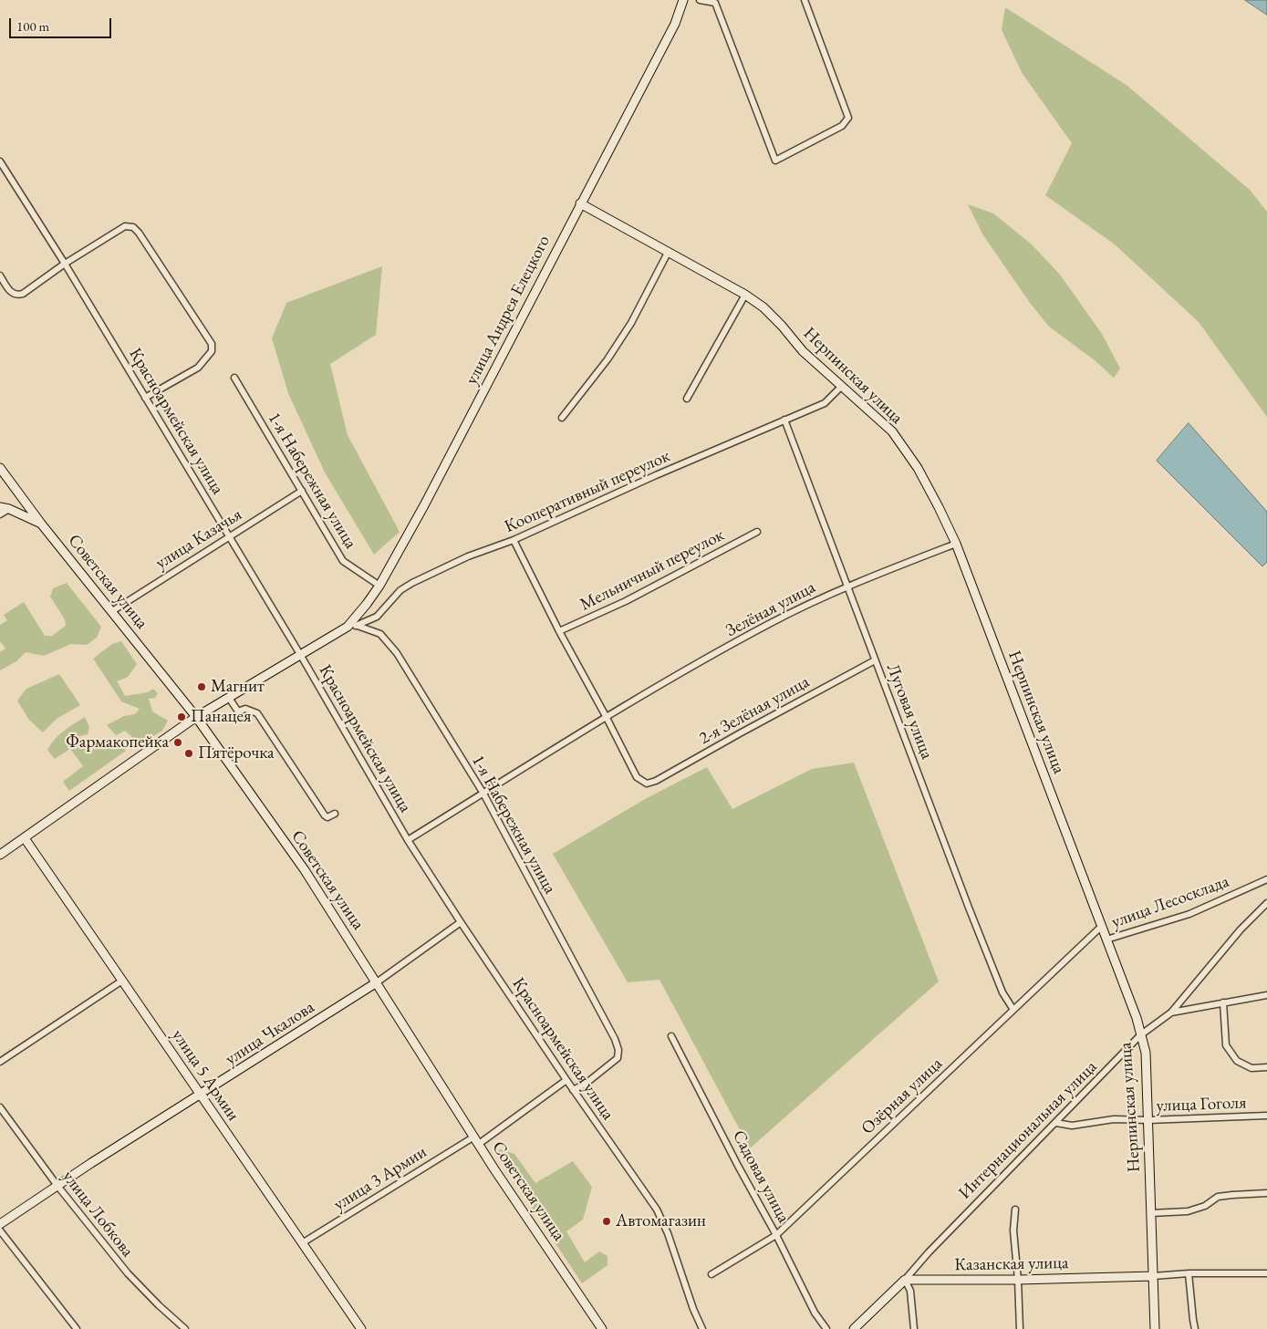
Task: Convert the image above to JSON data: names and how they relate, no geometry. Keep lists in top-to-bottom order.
{
  "streets": {
    "main road": [
      "улица Андрея Елецкого",
      "Нерпинская улица",
      "Советская улица",
      "улица Чкалова",
      "улица 5 Армии",
      "Казанская улица"
    ],
    "street": [
      "Красноармейская улица",
      "1-я Набережная улица",
      "Кооперативный переулок",
      "улица Казачья",
      "Мельничный переулок",
      "Зелёная улица",
      "2-я Зелёная улица",
      "Луговая улица",
      "улица Лесосклада",
      "Озёрная улица",
      "улица Гоголя",
      "Интернациональная улица",
      "Садовая улица",
      "улица 3 Армии",
      "улица Лобкова"
    ]
  },
  "crossings": [
    ["улица Андрея Елецкого", "Нерпинская улица"],
    ["улица Андрея Елецкого", "Красноармейская улица"],
    ["улица Андрея Елецкого", "1-я Набережная улица"],
    ["улица Андрея Елецкого", "Кооперативный переулок"],
    ["улица Андрея Елецкого", "Советская улица"],
    ["улица Андрея Елецкого", "улица 5 Армии"],
    ["Нерпинская улица", "Кооперативный переулок"],
    ["Нерпинская улица", "Зелёная улица"],
    ["Нерпинская улица", "улица Лесосклада"],
    ["Нерпинская улица", "Озёрная улица"],
    ["Нерпинская улица", "улица Гоголя"],
    ["Нерпинская улица", "Интернациональная улица"],
    ["Нерпинская улица", "Казанская улица"],
    ["Красноармейская улица", "1-я Набережная улица"],
    ["Красноармейская улица", "улица Казачья"],
    ["Красноармейская улица", "Зелёная улица"],
    ["Красноармейская улица", "улица Чкалова"],
    ["Красноармейская улица", "улица 3 Армии"],
    ["1-я Набережная улица", "Кооперативный переулок"],
    ["1-я Набережная улица", "улица Казачья"],
    ["1-я Набережная улица", "Зелёная улица"],
    ["Кооперативный переулок", "Луговая улица"],
    ["улица Казачья", "Советская улица"],
    ["Советская улица", "улица Чкалова"],
    ["Советская улица", "улица 3 Армии"],
    ["Зелёная улица", "2-я Зелёная улица"],
    ["Зелёная улица", "Луговая улица"],
    ["2-я Зелёная улица", "Луговая улица"],
    ["Луговая улица", "Озёрная улица"],
    ["улица Чкалова", "улица 5 Армии"],
    ["улица Чкалова", "улица Лобкова"],
    ["улица 5 Армии", "улица 3 Армии"],
    ["Озёрная улица", "Садовая улица"],
    ["улица Гоголя", "Интернациональная улица"],
    ["Интернациональная улица", "Казанская улица"]
  ],
  "places": [
    "Магнит",
    "Панацея",
    "Фармакопейка",
    "Пятёрочка",
    "Автомагазин"
  ],
  "scale_bar": "100 m"
}
